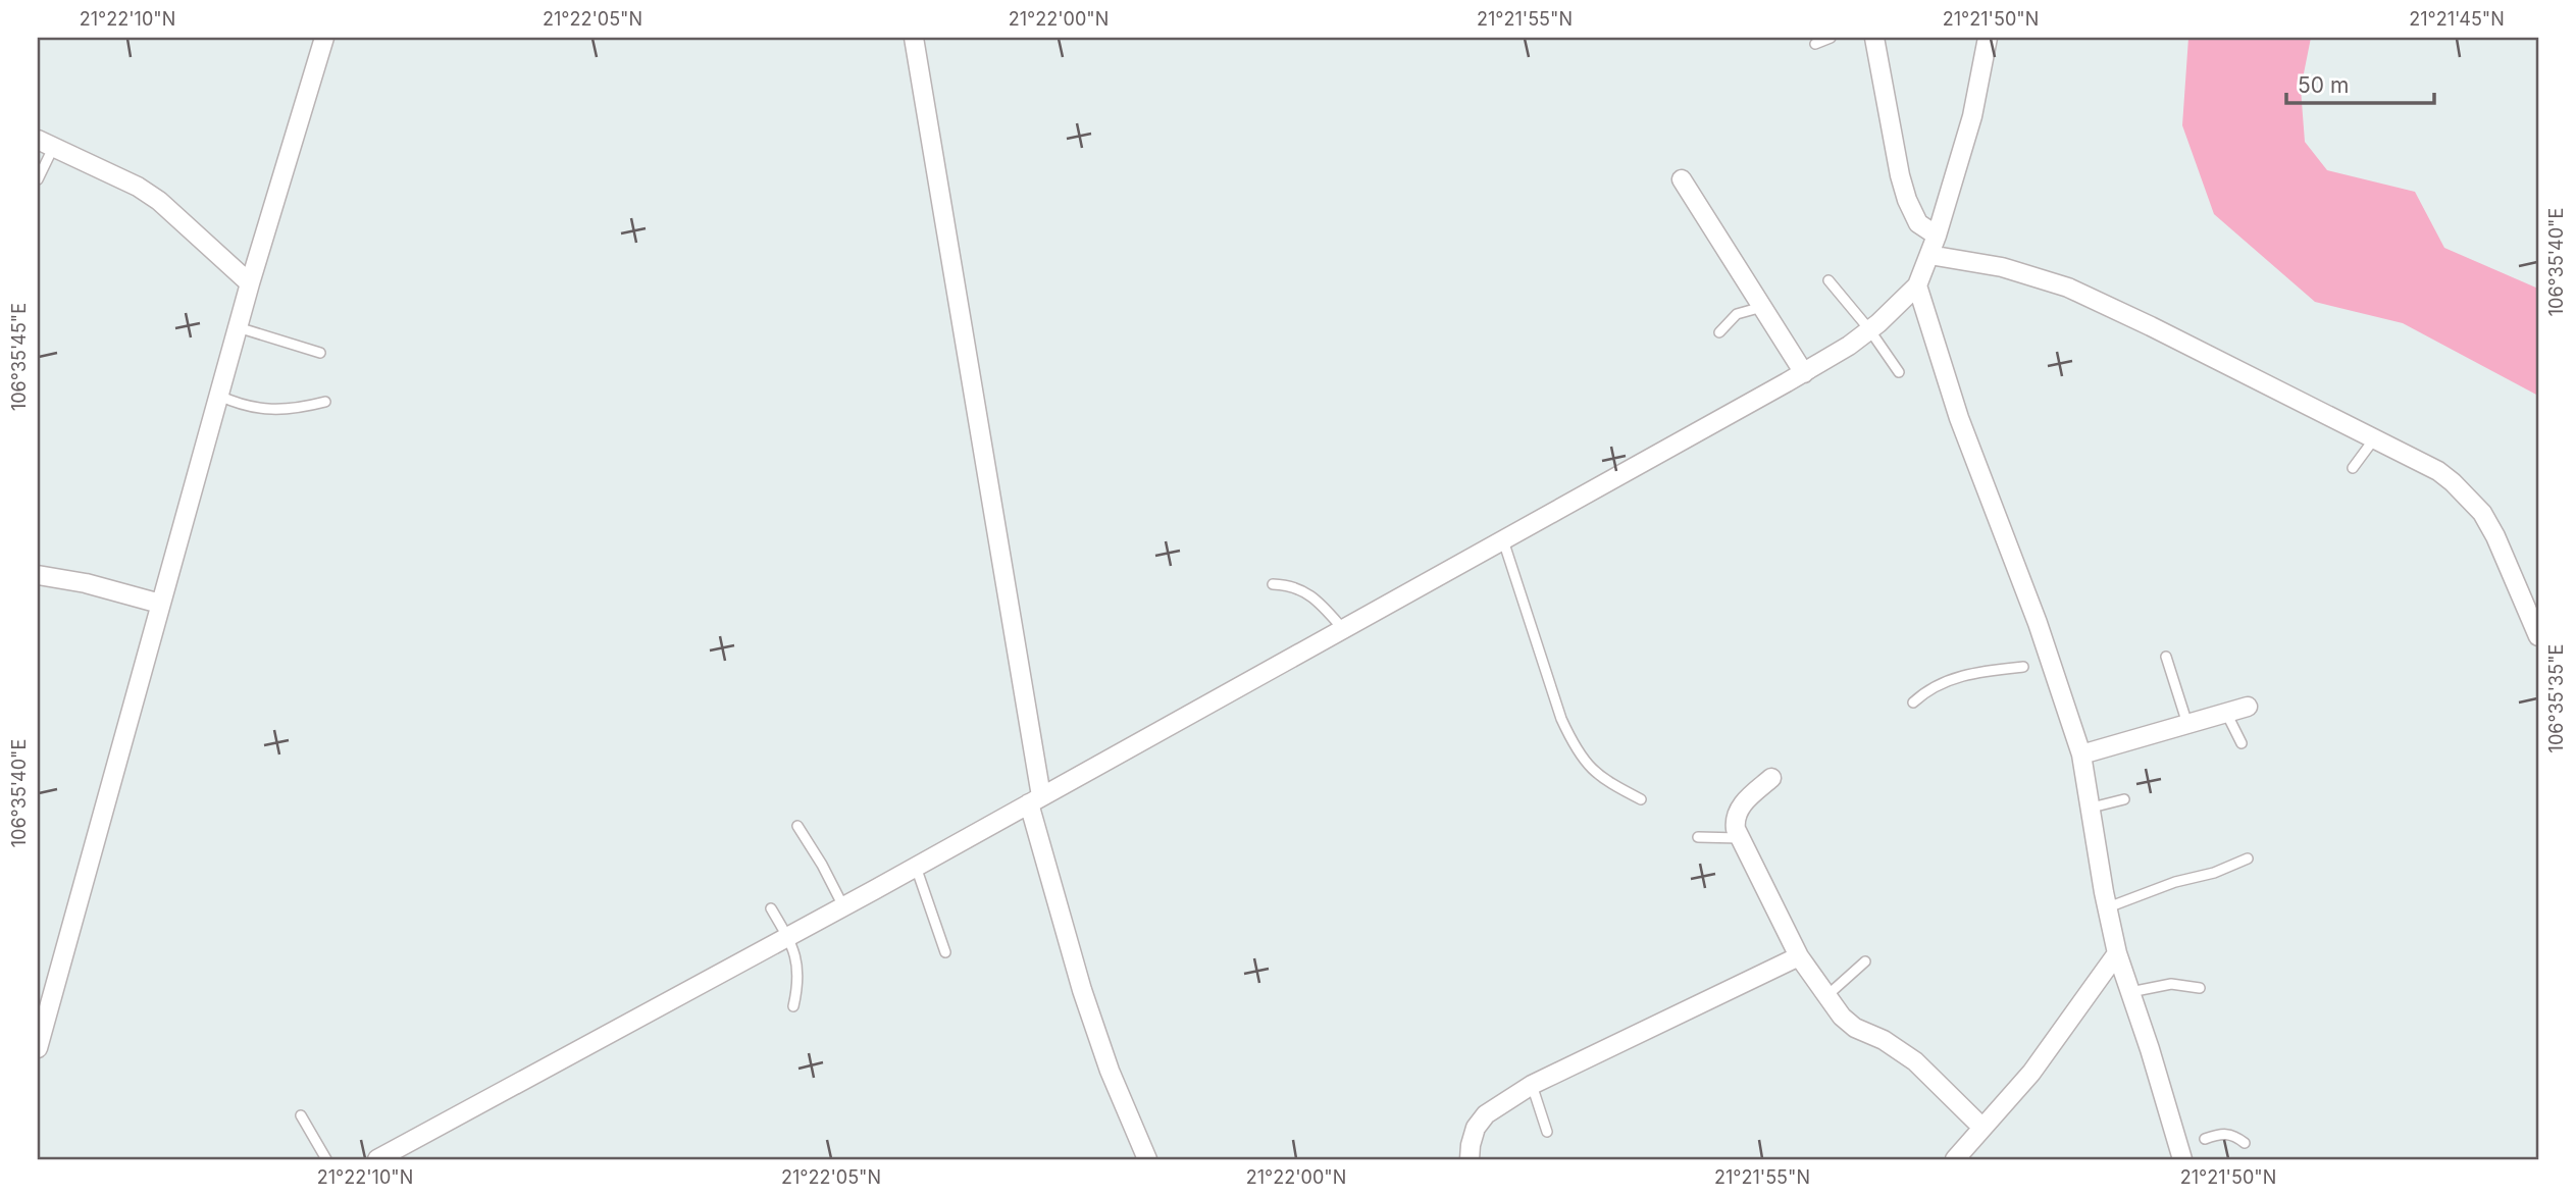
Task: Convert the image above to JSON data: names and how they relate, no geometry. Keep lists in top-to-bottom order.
{
  "scale_bar": "50 m",
  "coordinates": [
    "21°22'10\"N",
    "21°22'05\"N",
    "21°22'00\"N",
    "21°21'55\"N",
    "21°21'50\"N",
    "21°21'45\"N",
    "106°35'40\"E",
    "106°35'45\"E",
    "106°35'35\"E"
  ]
}
